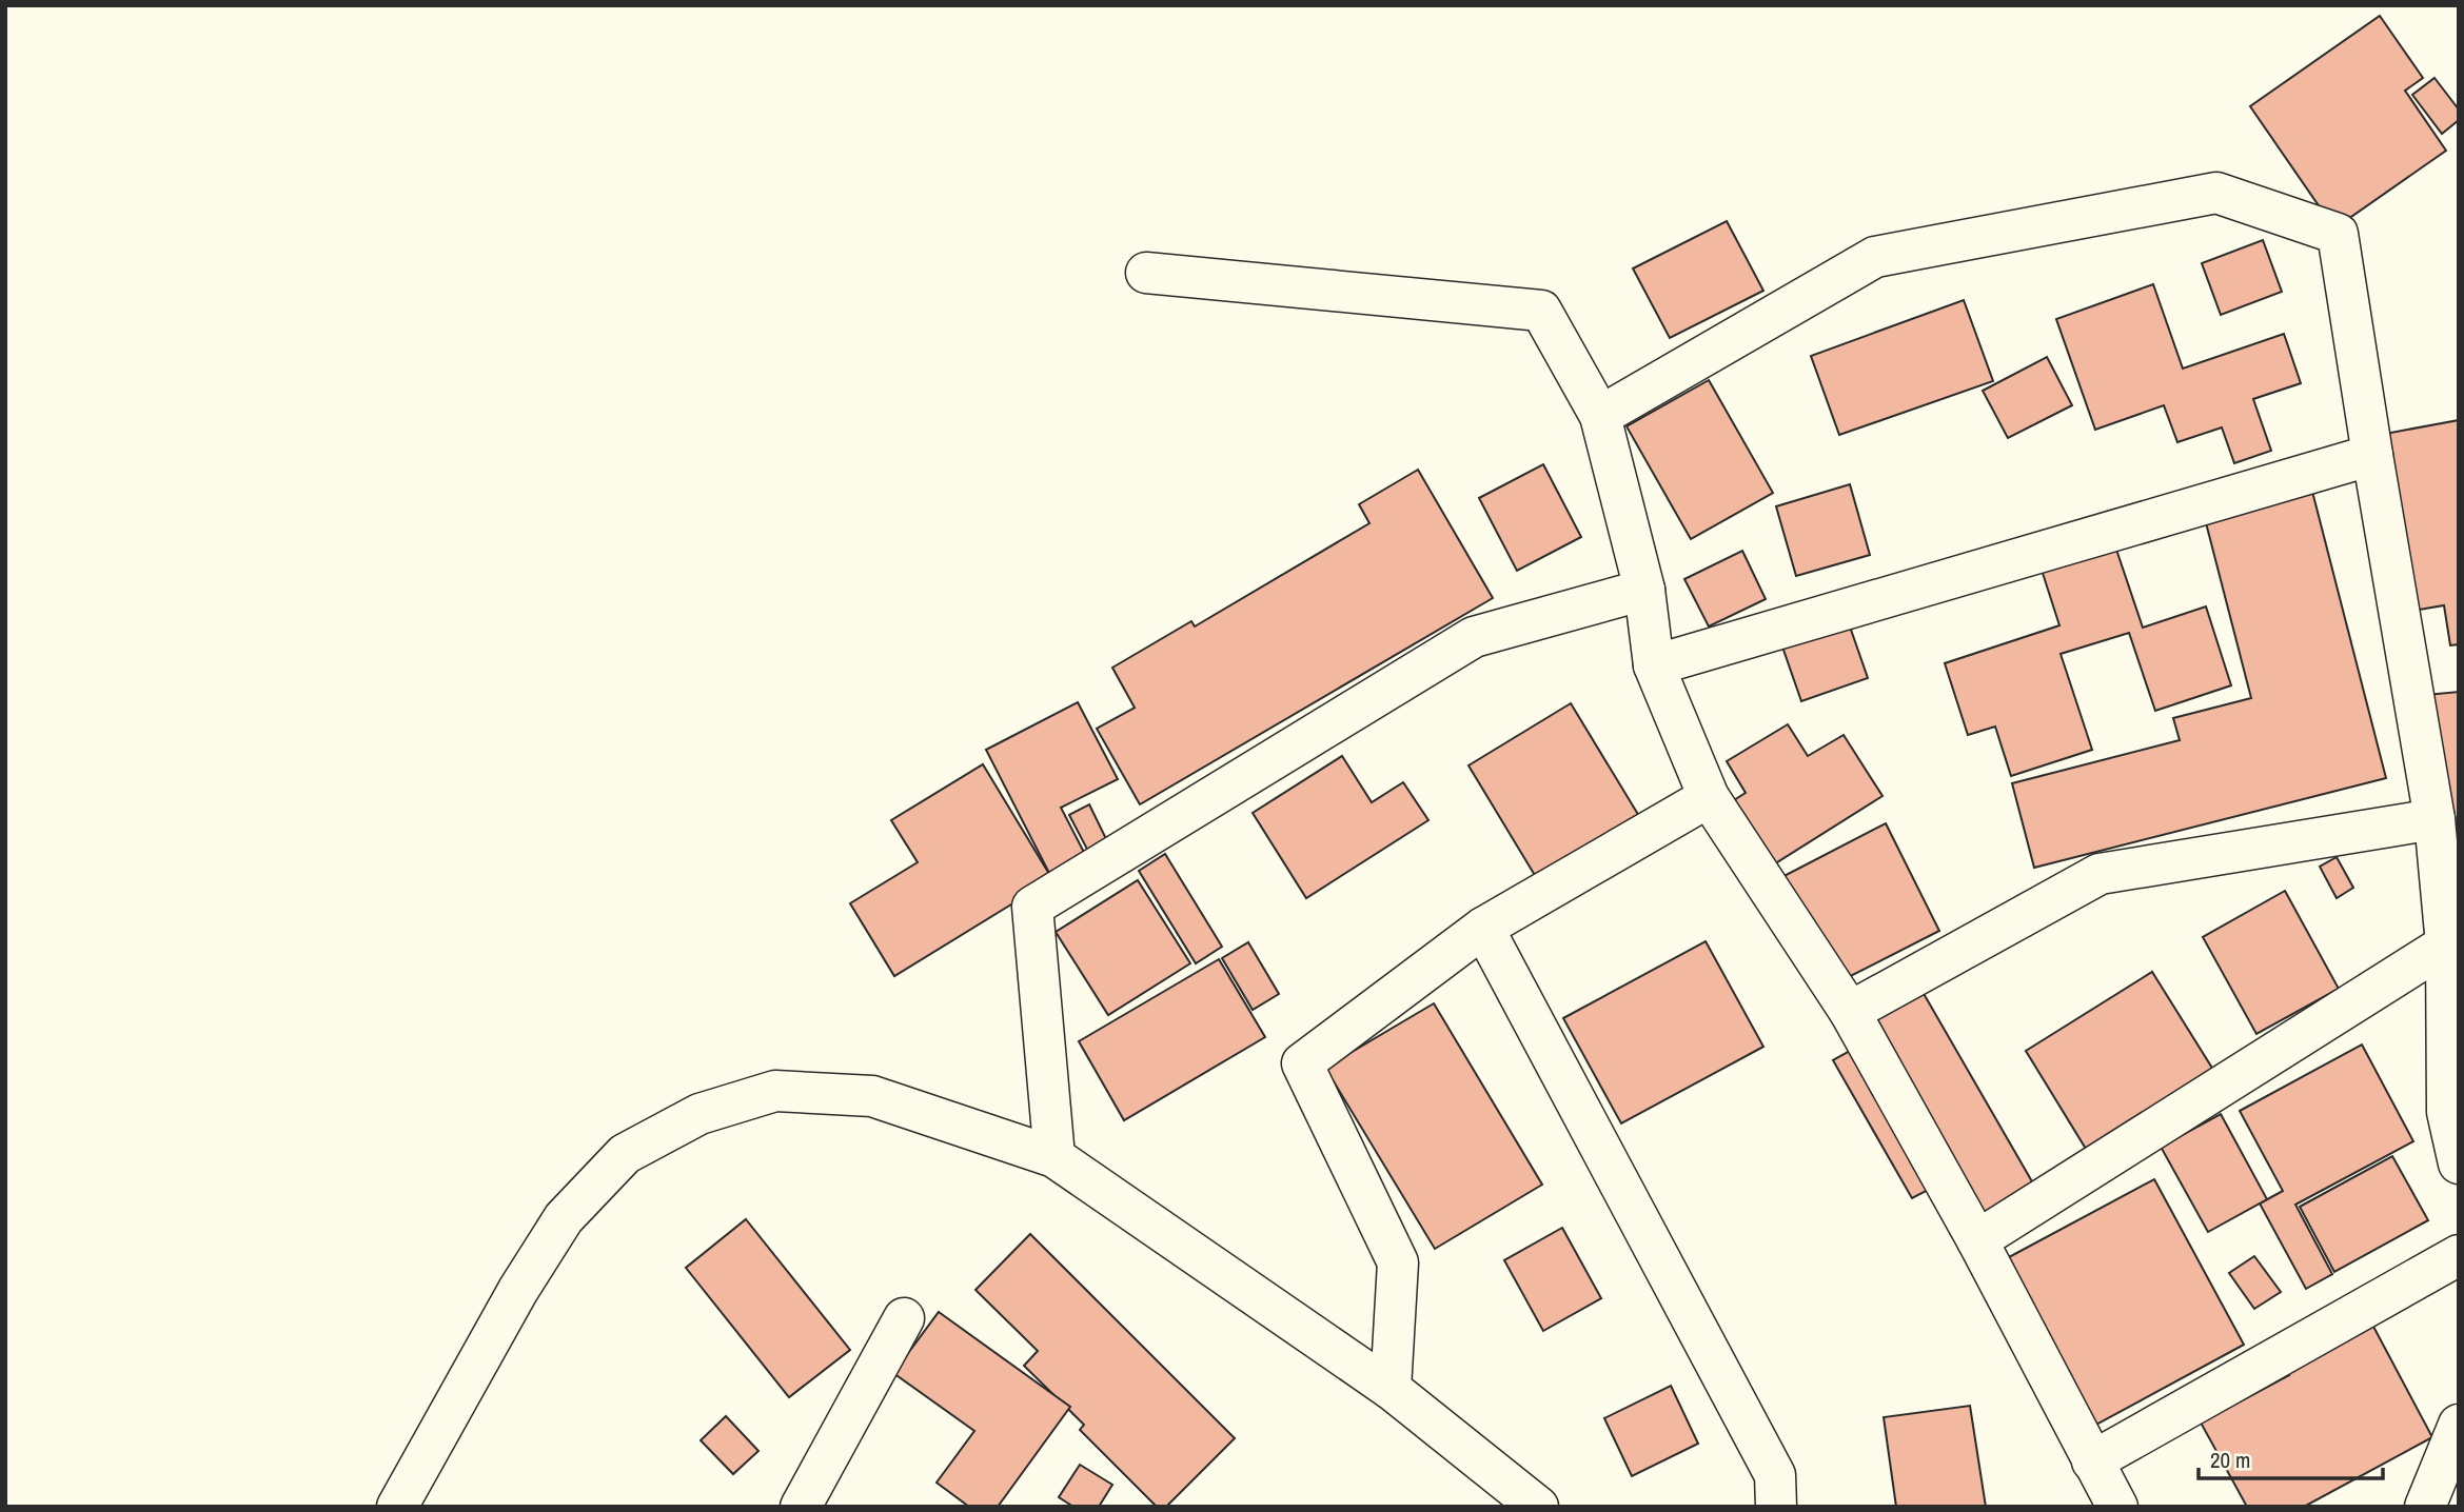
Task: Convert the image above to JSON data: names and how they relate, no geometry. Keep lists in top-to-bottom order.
{
  "scale_bar": "20 m"
}
